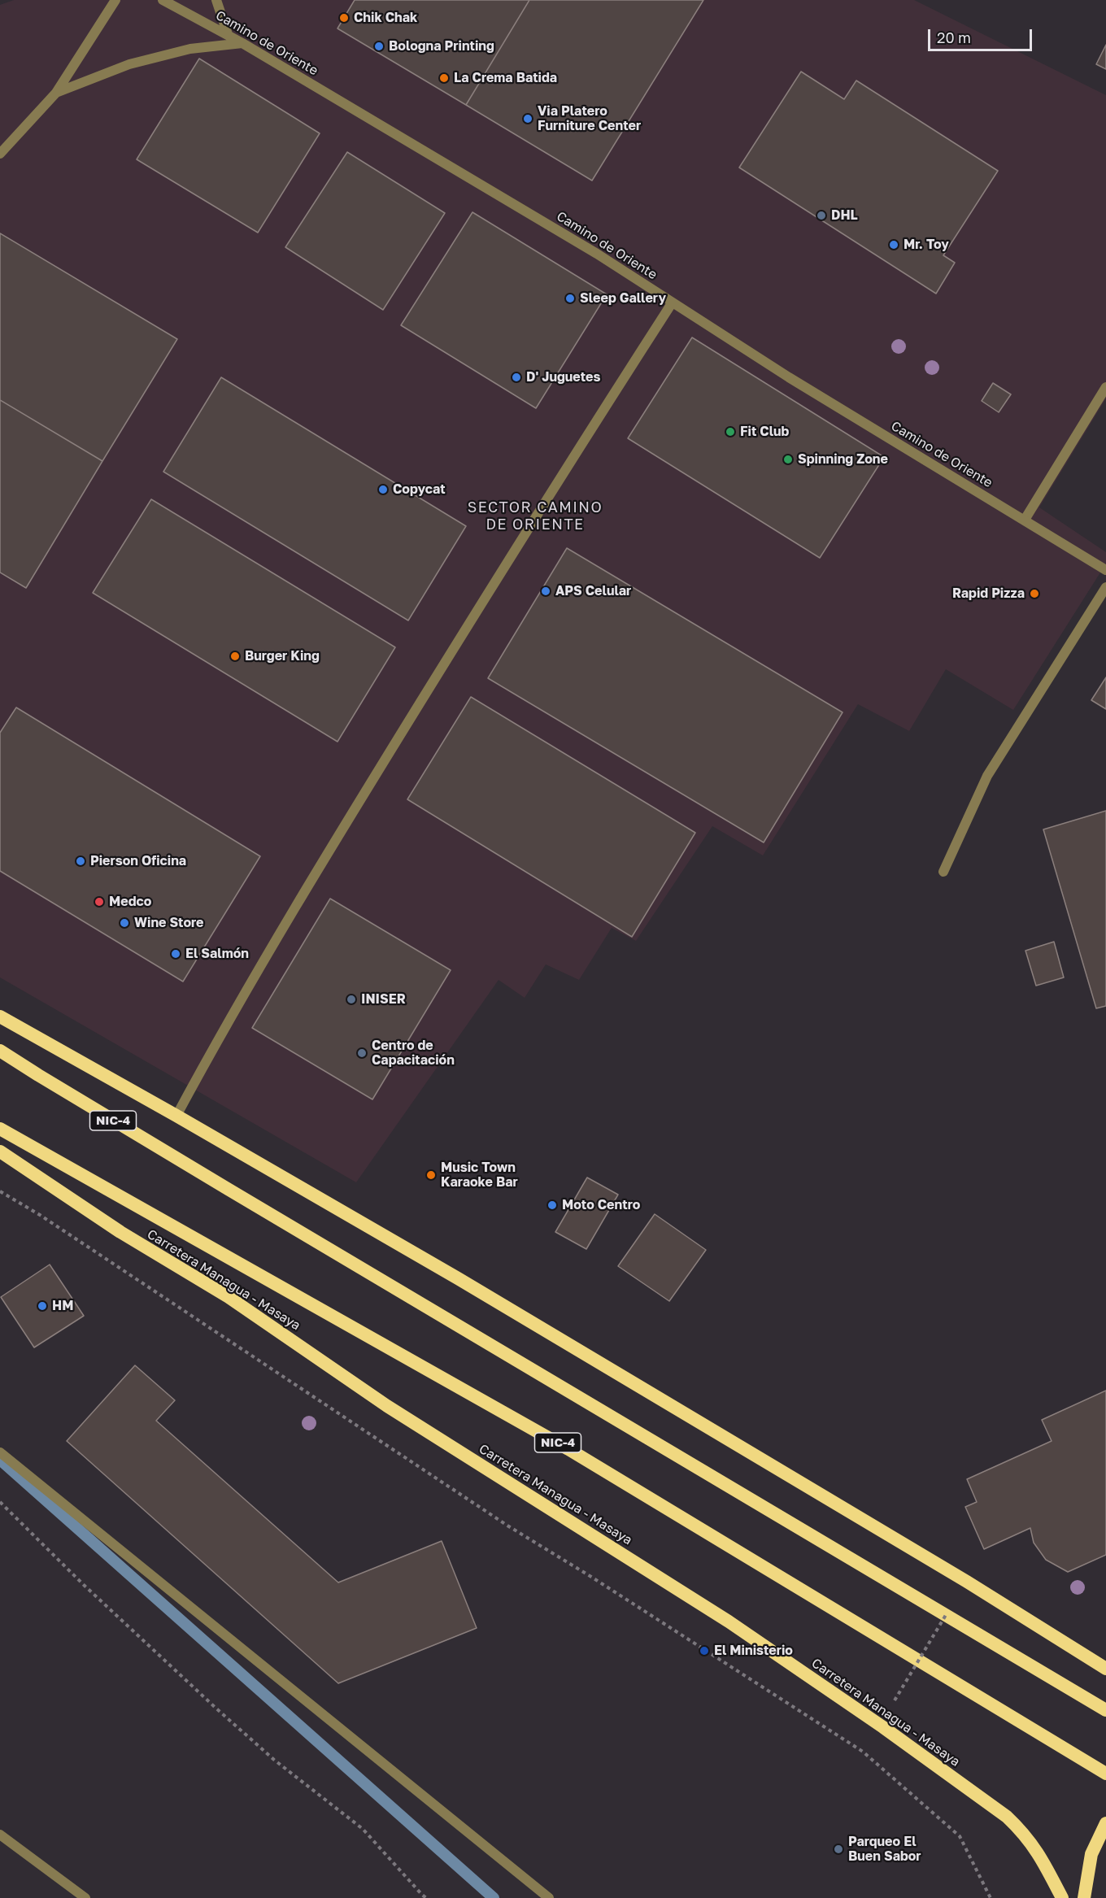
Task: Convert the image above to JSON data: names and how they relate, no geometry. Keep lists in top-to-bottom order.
{
  "streets": {
    "highway": ["NIC-4", "Carretera Managua - Masaya"],
    "street": ["Camino de Oriente"]
  },
  "districts": ["SECTOR CAMINO DE ORIENTE"],
  "places": [
    "Chik Chak",
    "Bologna Printing",
    "La Crema Batida",
    "Via Platero Furniture Center",
    "DHL",
    "Mr. Toy",
    "Sleep Gallery",
    "D' Juguetes",
    "Fit Club",
    "Spinning Zone",
    "Copycat",
    "APS Celular",
    "Rapid Pizza",
    "Burger King",
    "Pierson Oficina",
    "Medco",
    "Wine Store",
    "El Salmón",
    "INISER",
    "Centro de Capacitación",
    "Music Town Karaoke Bar",
    "Moto Centro",
    "HM",
    "El Ministerio",
    "Parqueo El Buen Sabor"
  ],
  "scale_bar": "20 m"
}
